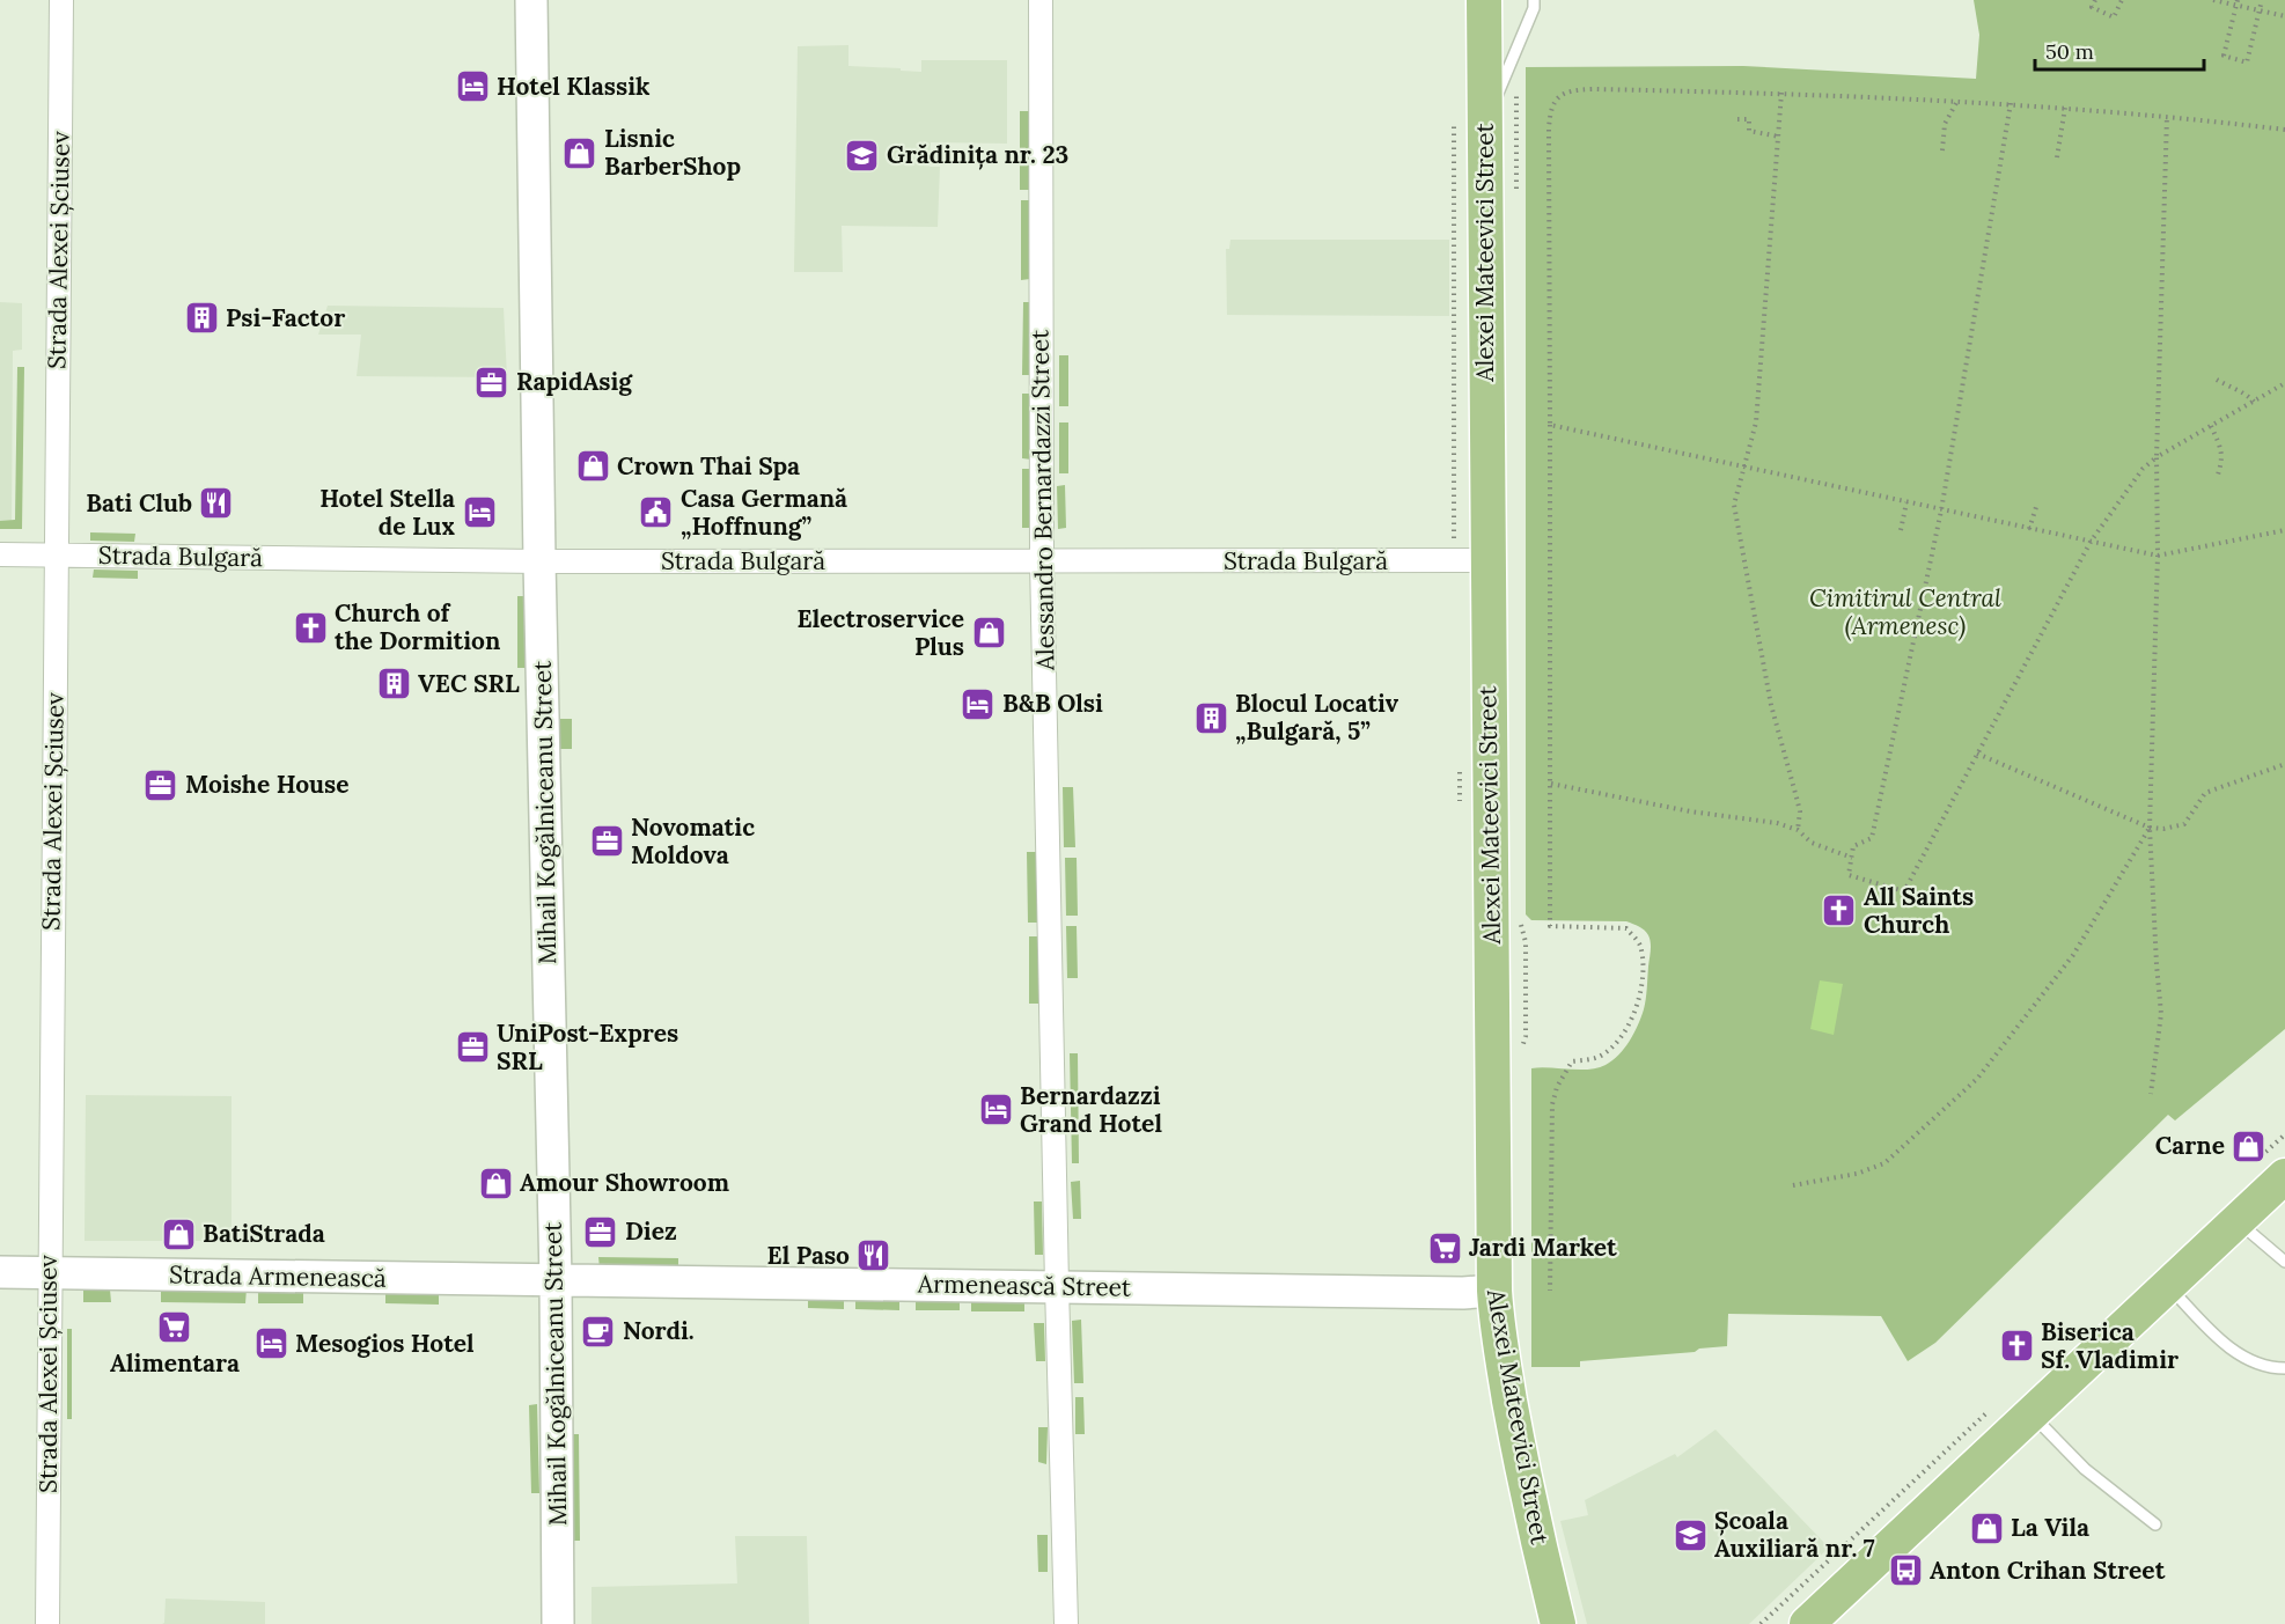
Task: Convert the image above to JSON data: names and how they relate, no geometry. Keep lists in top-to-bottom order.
{
  "streets": {
    "main road": [
      "Alexei Mateevici Street",
      "Mihail Kogălniceanu Street",
      "Strada Armenească",
      "Armenească Street"
    ],
    "street": ["Strada Alexei Șciusev", "Alessandro Bernardazzi Street", "Strada Bulgară"]
  },
  "crossings": [
    ["Strada Alexei Șciusev", "Strada Bulgară"],
    ["Strada Alexei Șciusev", "Strada Armenească"],
    ["Alexei Mateevici Street", "Strada Bulgară"],
    ["Alexei Mateevici Street", "Armenească Street"],
    ["Alessandro Bernardazzi Street", "Strada Bulgară"],
    ["Alessandro Bernardazzi Street", "Armenească Street"],
    ["Strada Bulgară", "Mihail Kogălniceanu Street"],
    ["Mihail Kogălniceanu Street", "Strada Armenească"],
    ["Mihail Kogălniceanu Street", "Armenească Street"],
    ["Strada Armenească", "Armenească Street"]
  ],
  "parks": ["Cimitirul Central (Armenesc)"],
  "places": {
    "hotel": [
      "Hotel Klassik",
      "Hotel Stella de Lux",
      "B&B Olsi",
      "Bernardazzi Grand Hotel",
      "Mesogios Hotel"
    ],
    "shop": [
      "Lisnic BarberShop",
      "Crown Thai Spa",
      "Electroservice Plus",
      "Carne",
      "Amour Showroom",
      "BatiStrada",
      "La Vila"
    ],
    "school or university": ["Grădinița nr. 23", "Școala Auxiliară nr. 7"],
    "building": ["Psi-Factor", "VEC SRL", "Blocul Locativ „Bulgară, 5”"],
    "office": [
      "RapidAsig",
      "Moishe House",
      "Novomatic Moldova",
      "UniPost-Expres SRL",
      "Diez"
    ],
    "restaurant": ["Bati Club", "El Paso"],
    "public building": ["Casa Germană „Hoffnung”"],
    "church": ["Church of the Dormition", "All Saints Church", "Biserica Sf. Vladimir"],
    "supermarket": ["Jardi Market", "Alimentara"],
    "cafe": ["Nordi."],
    "bus stop": ["Anton Crihan Street"]
  },
  "scale_bar": "50 m"
}
